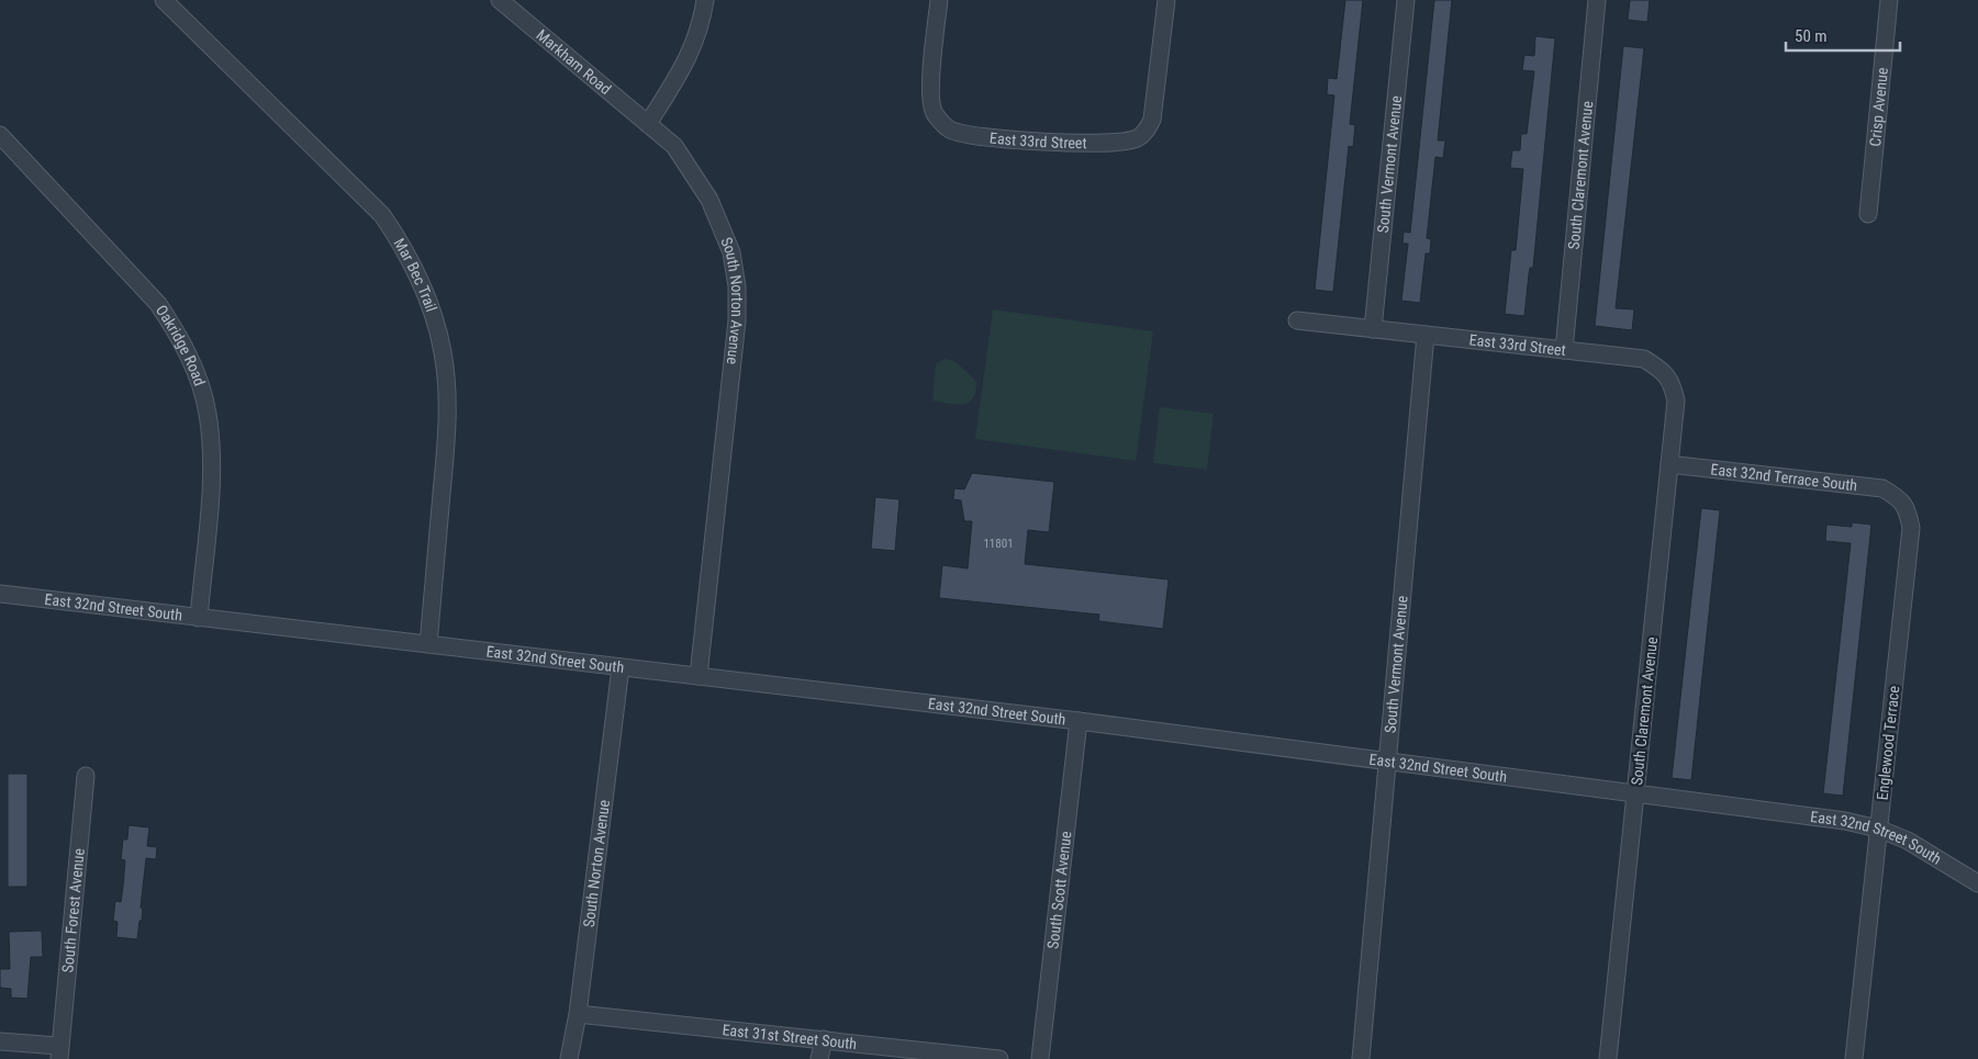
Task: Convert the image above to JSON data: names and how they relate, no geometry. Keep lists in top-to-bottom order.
{
  "streets": {
    "street": [
      "Markham Road",
      "Crisp Avenue",
      "East 33rd Street",
      "South Vermont Avenue",
      "South Claremont Avenue",
      "Mar Bec Trail",
      "South Norton Avenue",
      "Oakridge Road",
      "East 32nd Terrace South",
      "East 32nd Street South",
      "Englewood Terrace",
      "South Scott Avenue",
      "South Forest Avenue",
      "East 31st Street South"
    ]
  },
  "crossings": [
    ["Markham Road", "South Norton Avenue"],
    ["East 33rd Street", "South Vermont Avenue"],
    ["East 33rd Street", "South Claremont Avenue"],
    ["South Vermont Avenue", "East 32nd Street South"],
    ["South Claremont Avenue", "East 32nd Terrace South"],
    ["South Claremont Avenue", "East 32nd Street South"],
    ["Mar Bec Trail", "East 32nd Street South"],
    ["South Norton Avenue", "East 32nd Street South"],
    ["South Norton Avenue", "East 31st Street South"],
    ["Oakridge Road", "East 32nd Street South"],
    ["East 32nd Terrace South", "Englewood Terrace"],
    ["East 32nd Street South", "Englewood Terrace"],
    ["East 32nd Street South", "South Scott Avenue"]
  ],
  "house_numbers": ["11801"],
  "scale_bar": "50 m"
}
